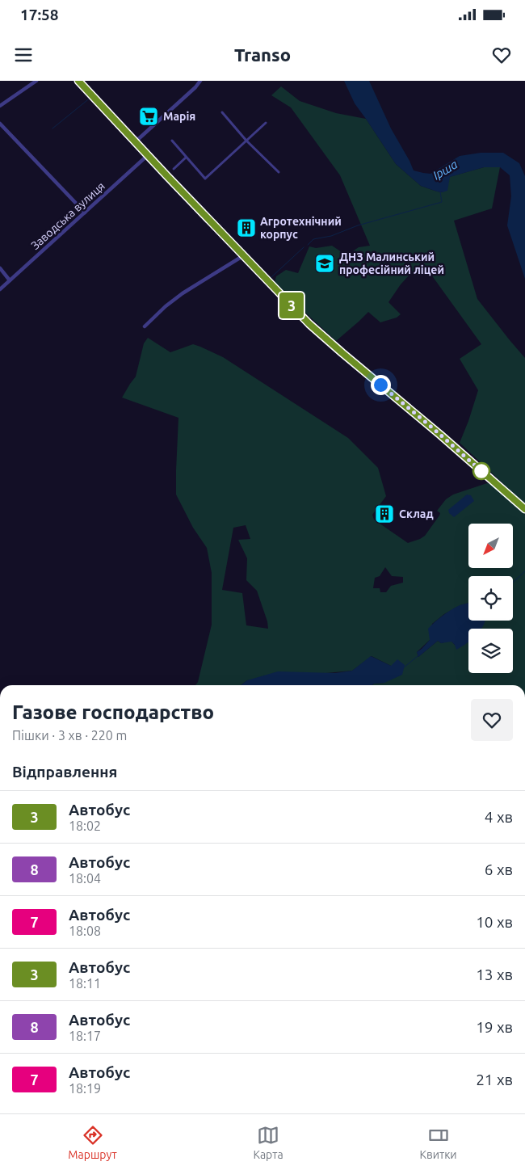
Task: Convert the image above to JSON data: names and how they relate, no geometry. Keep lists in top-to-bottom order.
{
  "streets": {
    "street": ["Заводська вулиця"]
  },
  "water": ["Ірша"],
  "places": {
    "supermarket": ["Марія"],
    "building": ["Агротехнічний корпус", "Склад"],
    "school or university": ["ДНЗ Малинський професійний ліцей"]
  },
  "lines": ["bus line 3"],
  "north": "bottom left",
  "page": {
    "status": "17:58",
    "header": "Transo",
    "on_map": "3",
    "heading": [
      ["Газове господарство", "Пішки · 3 хв · 220 m"],
      "Відправлення"
    ],
    "list": [
      {
        "mark": "3",
        "name": "Автобус",
        "note": "18:02",
        "value": "4 хв"
      },
      {
        "mark": "8",
        "name": "Автобус",
        "note": "18:04",
        "value": "6 хв"
      },
      {
        "mark": "7",
        "name": "Автобус",
        "note": "18:08",
        "value": "10 хв"
      },
      {
        "mark": "3",
        "name": "Автобус",
        "note": "18:11",
        "value": "13 хв"
      },
      {
        "mark": "8",
        "name": "Автобус",
        "note": "18:17",
        "value": "19 хв"
      },
      {
        "mark": "7",
        "name": "Автобус",
        "note": "18:19",
        "value": "21 хв"
      }
    ],
    "tabs": ["Маршрут", "Карта", "Квитки"]
  }
}
